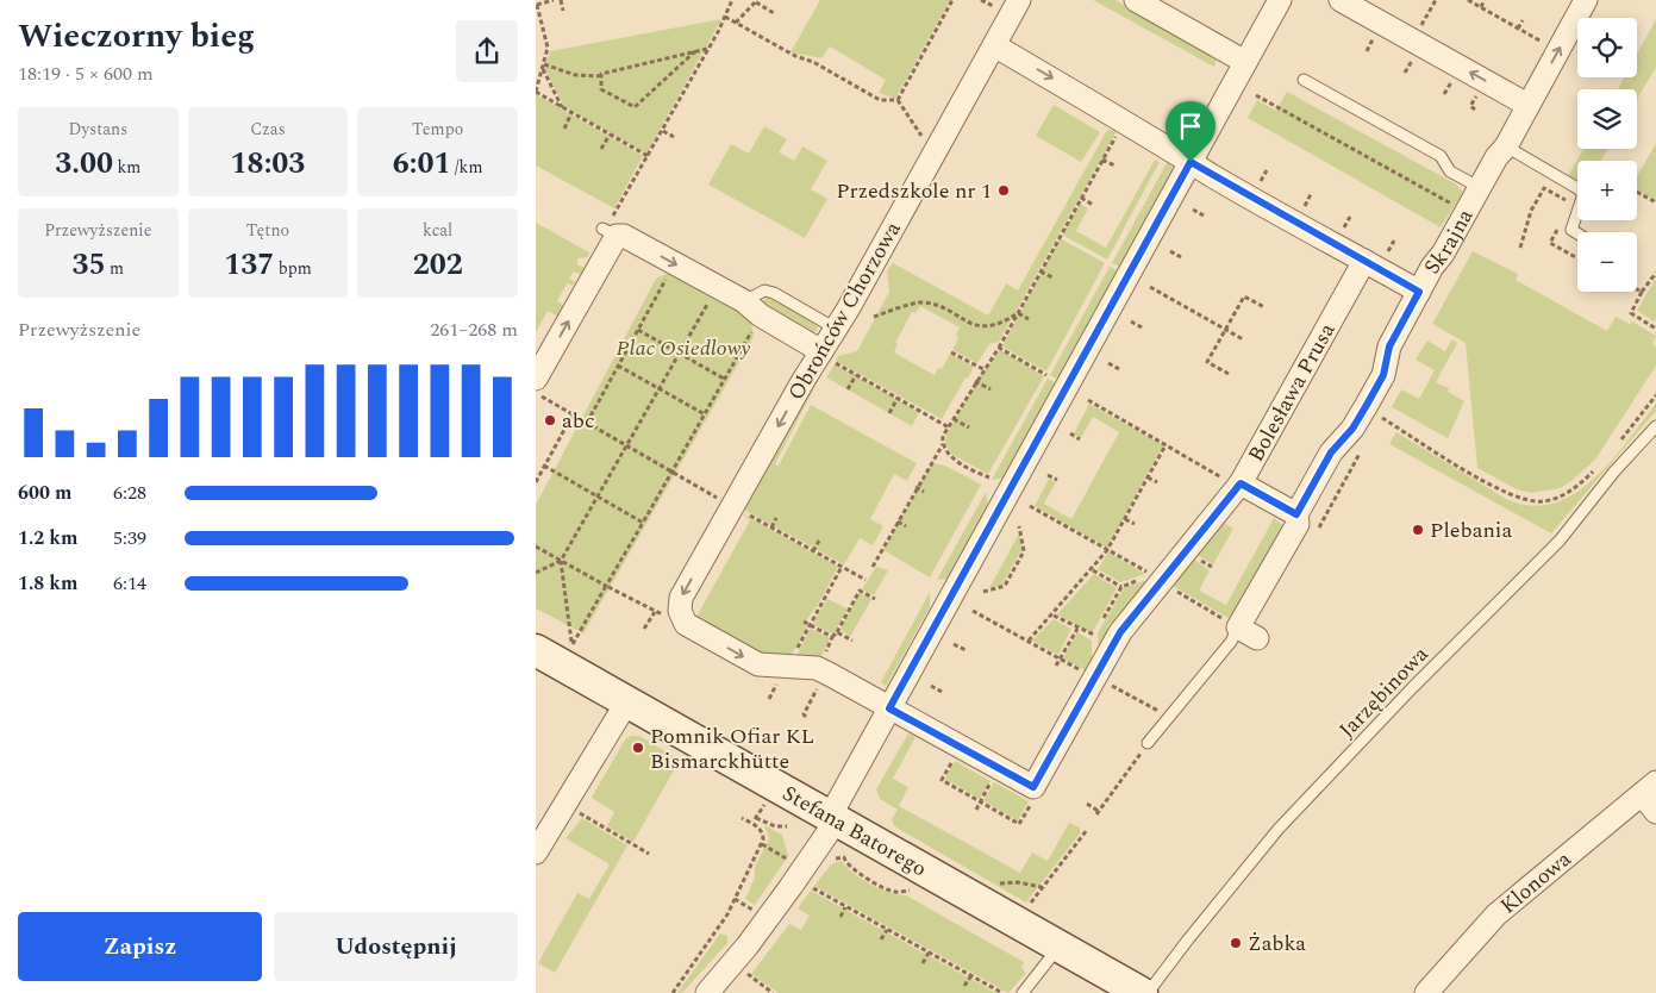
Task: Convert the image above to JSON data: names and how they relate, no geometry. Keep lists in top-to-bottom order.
{
  "streets": {
    "street": [
      "Skrajna",
      "Obrońców Chorzowa",
      "Bolesława Prusa",
      "Stefana Batorego",
      "Klonowa"
    ],
    "lane": ["Jarzębinowa"]
  },
  "parks": ["Plac Osiedlowy"],
  "places": [
    "Przedszkole nr 1",
    "abc",
    "Plebania",
    "Pomnik Ofiar KL Bismarckhütte",
    "Żabka"
  ],
  "page": {
    "heading": ["Wieczorny bieg", "18:19 · 5 × 600 m"],
    "map_buttons": ["+", "−"],
    "stats": [
      ["Dystans", "3.00 km"],
      ["Czas", "18:03"],
      ["Tempo", "6:01 /km"],
      ["Przewyższenie", "35 m"],
      ["Tętno", "137 bpm"],
      ["kcal", "202"]
    ],
    "chart": ["Przewyższenie", "261–268 m"],
    "list": [
      {
        "name": "600 m",
        "note": "6:28"
      },
      {
        "name": "1.2 km",
        "note": "5:39"
      },
      {
        "name": "1.8 km",
        "note": "6:14"
      }
    ],
    "buttons": ["Zapisz", "Udostępnij"]
  }
}
